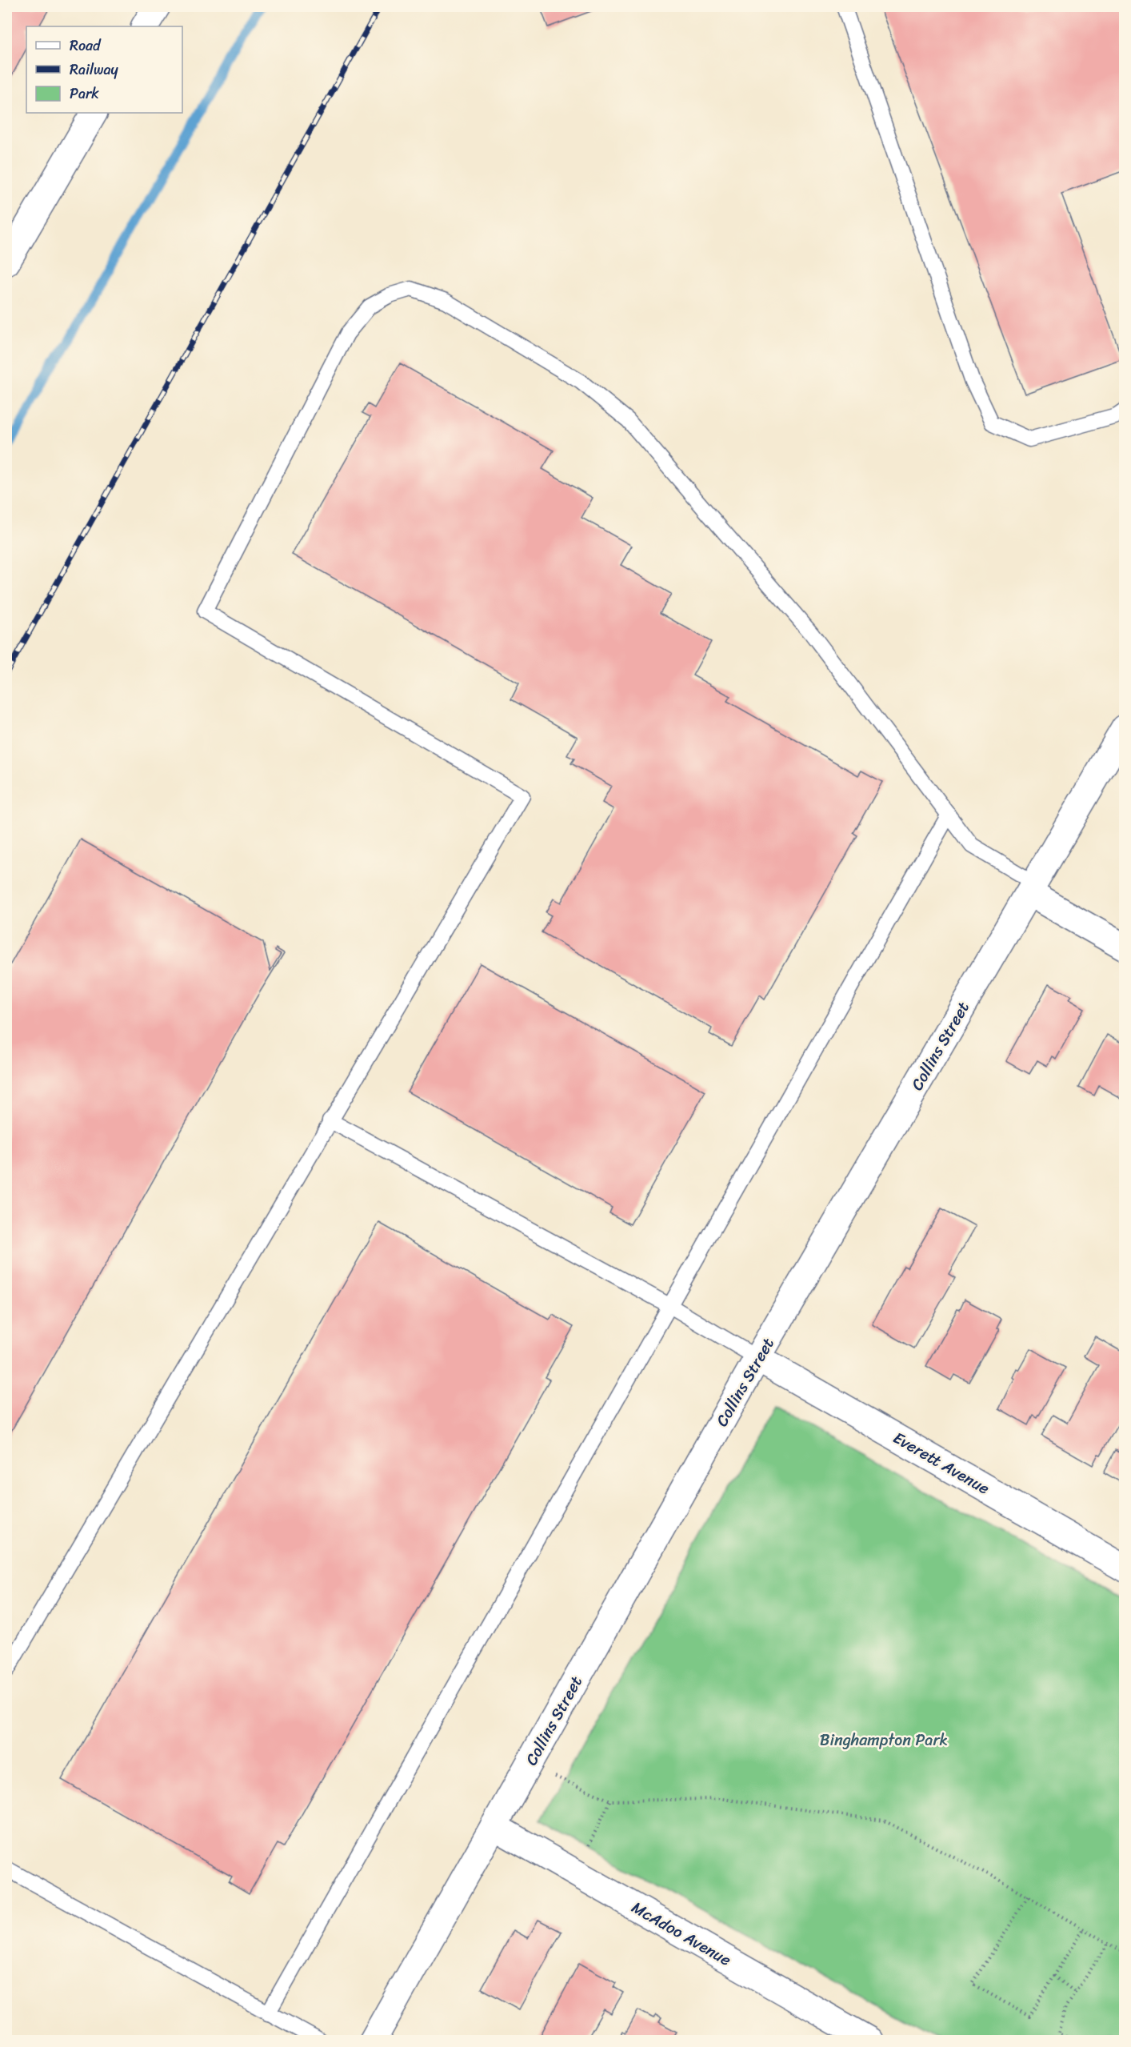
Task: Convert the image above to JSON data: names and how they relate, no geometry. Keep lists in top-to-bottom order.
{
  "streets": {
    "street": ["Collins Street", "Everett Avenue", "McAdoo Avenue"]
  },
  "crossings": [
    ["Collins Street", "Everett Avenue"],
    ["Collins Street", "McAdoo Avenue"]
  ],
  "parks": ["Binghampton Park"],
  "legend": ["Road", "Railway", "Park"]
}
